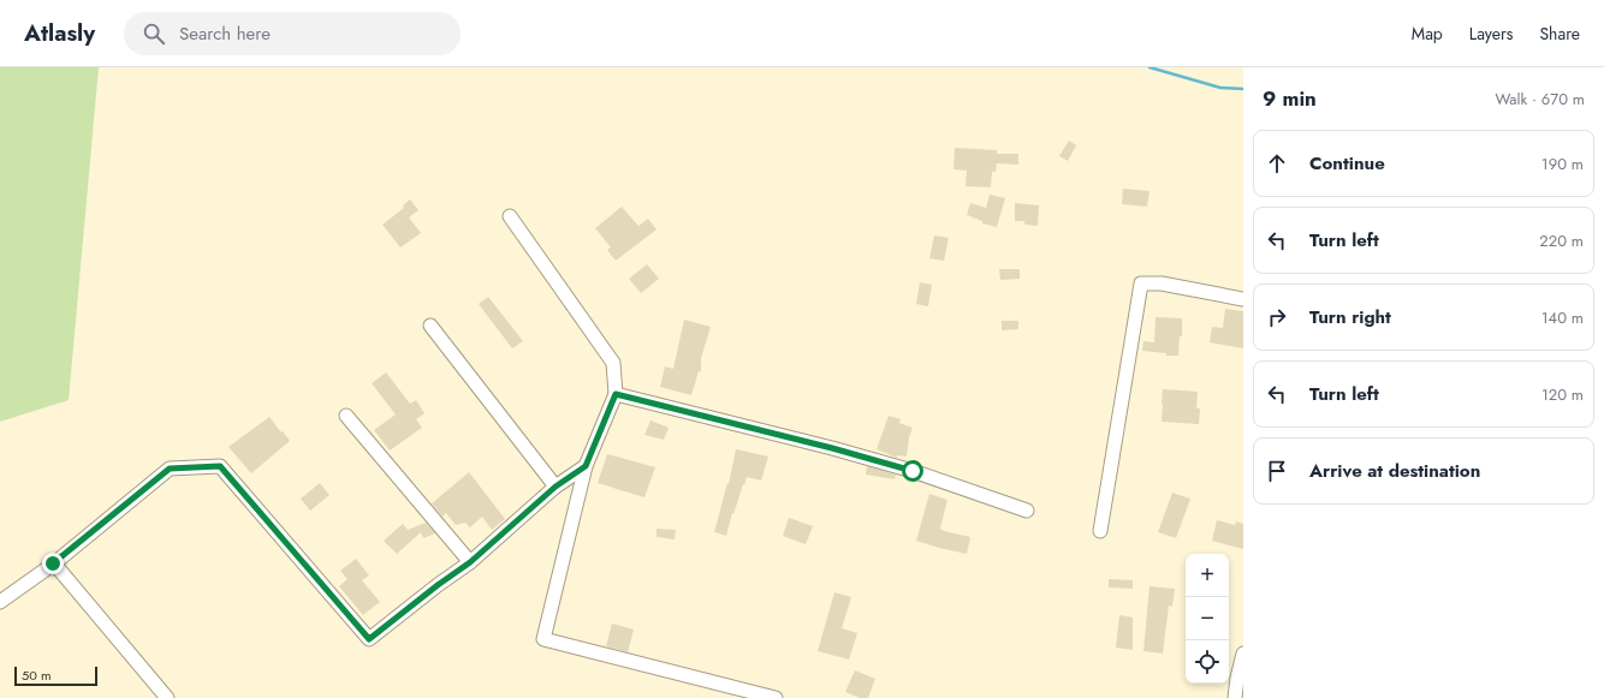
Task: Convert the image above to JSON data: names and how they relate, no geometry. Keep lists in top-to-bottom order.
{
  "scale_bar": "50 m",
  "page": {
    "header": "Atlasly",
    "search": "Search here",
    "nav": ["Map", "Layers", "Share"],
    "heading": ["9 min", "Walk · 670 m"],
    "list": [
      ["Continue", "190 m"],
      ["Turn left", "220 m"],
      ["Turn right", "140 m"],
      ["Turn left", "120 m"],
      "Arrive at destination"
    ],
    "map_buttons": ["+", "−"],
    "scale": "50 m"
  }
}
